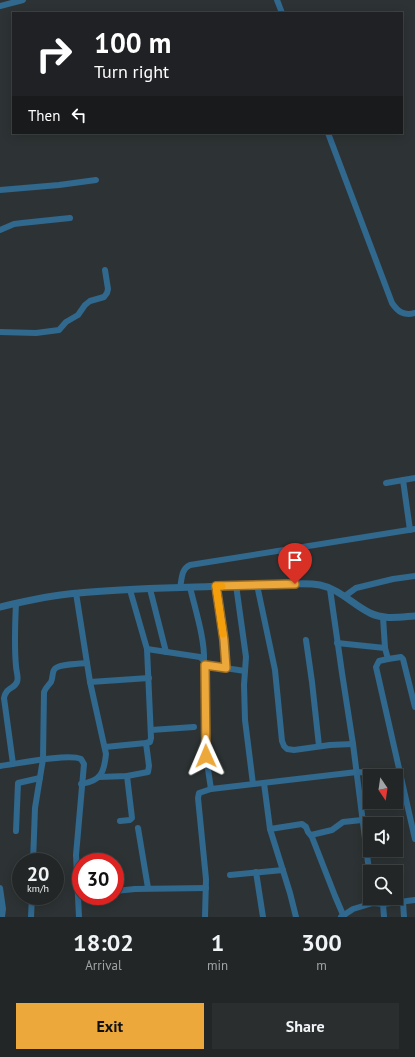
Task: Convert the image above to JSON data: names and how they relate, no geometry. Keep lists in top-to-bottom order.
{
  "north": "bottom",
  "page": {
    "turn": ["100 m", "Turn right"],
    "then": "Then",
    "speed": "20 km/h",
    "limit": "30",
    "eta": [
      "18:02",
      "Arrival",
      "1",
      "min",
      "300",
      "m"
    ],
    "buttons": ["Exit", "Share"]
  }
}
